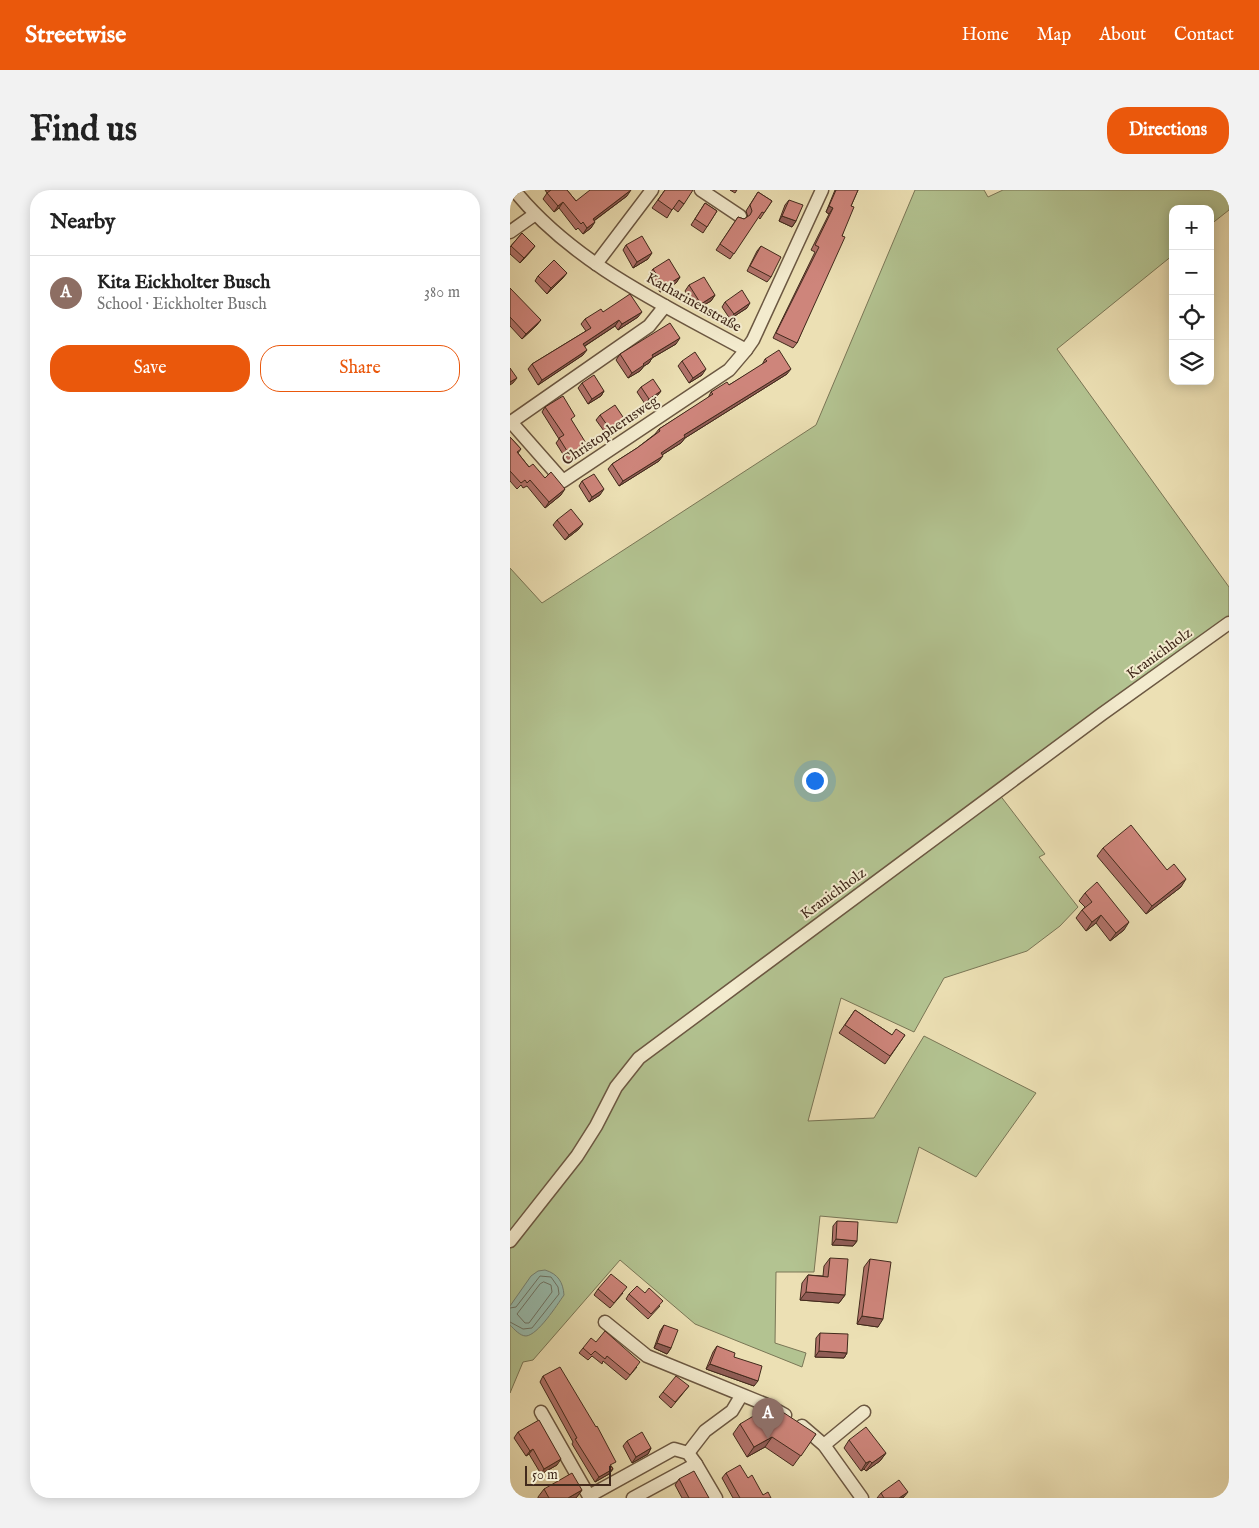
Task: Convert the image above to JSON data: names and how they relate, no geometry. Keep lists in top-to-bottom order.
{
  "streets": {
    "street": ["Katharinenstraße", "Christopherusweg", "Kranichholz"]
  },
  "crossings": [
    ["Katharinenstraße", "Christopherusweg"]
  ],
  "scale_bar": "50 m",
  "page": {
    "header": "Streetwise",
    "nav": [
      "Home",
      "Map",
      "About",
      "Contact"
    ],
    "buttons": [
      "Directions",
      ["Save", "Share"]
    ],
    "title": "Find us",
    "heading": "Nearby",
    "map_buttons": ["+", "−"],
    "list": [
      {
        "mark": "A",
        "name": "Kita Eickholter Busch",
        "note": "School · Eickholter Busch",
        "value": "380 m"
      }
    ],
    "pins": "A",
    "scale": "50 m"
  }
}
